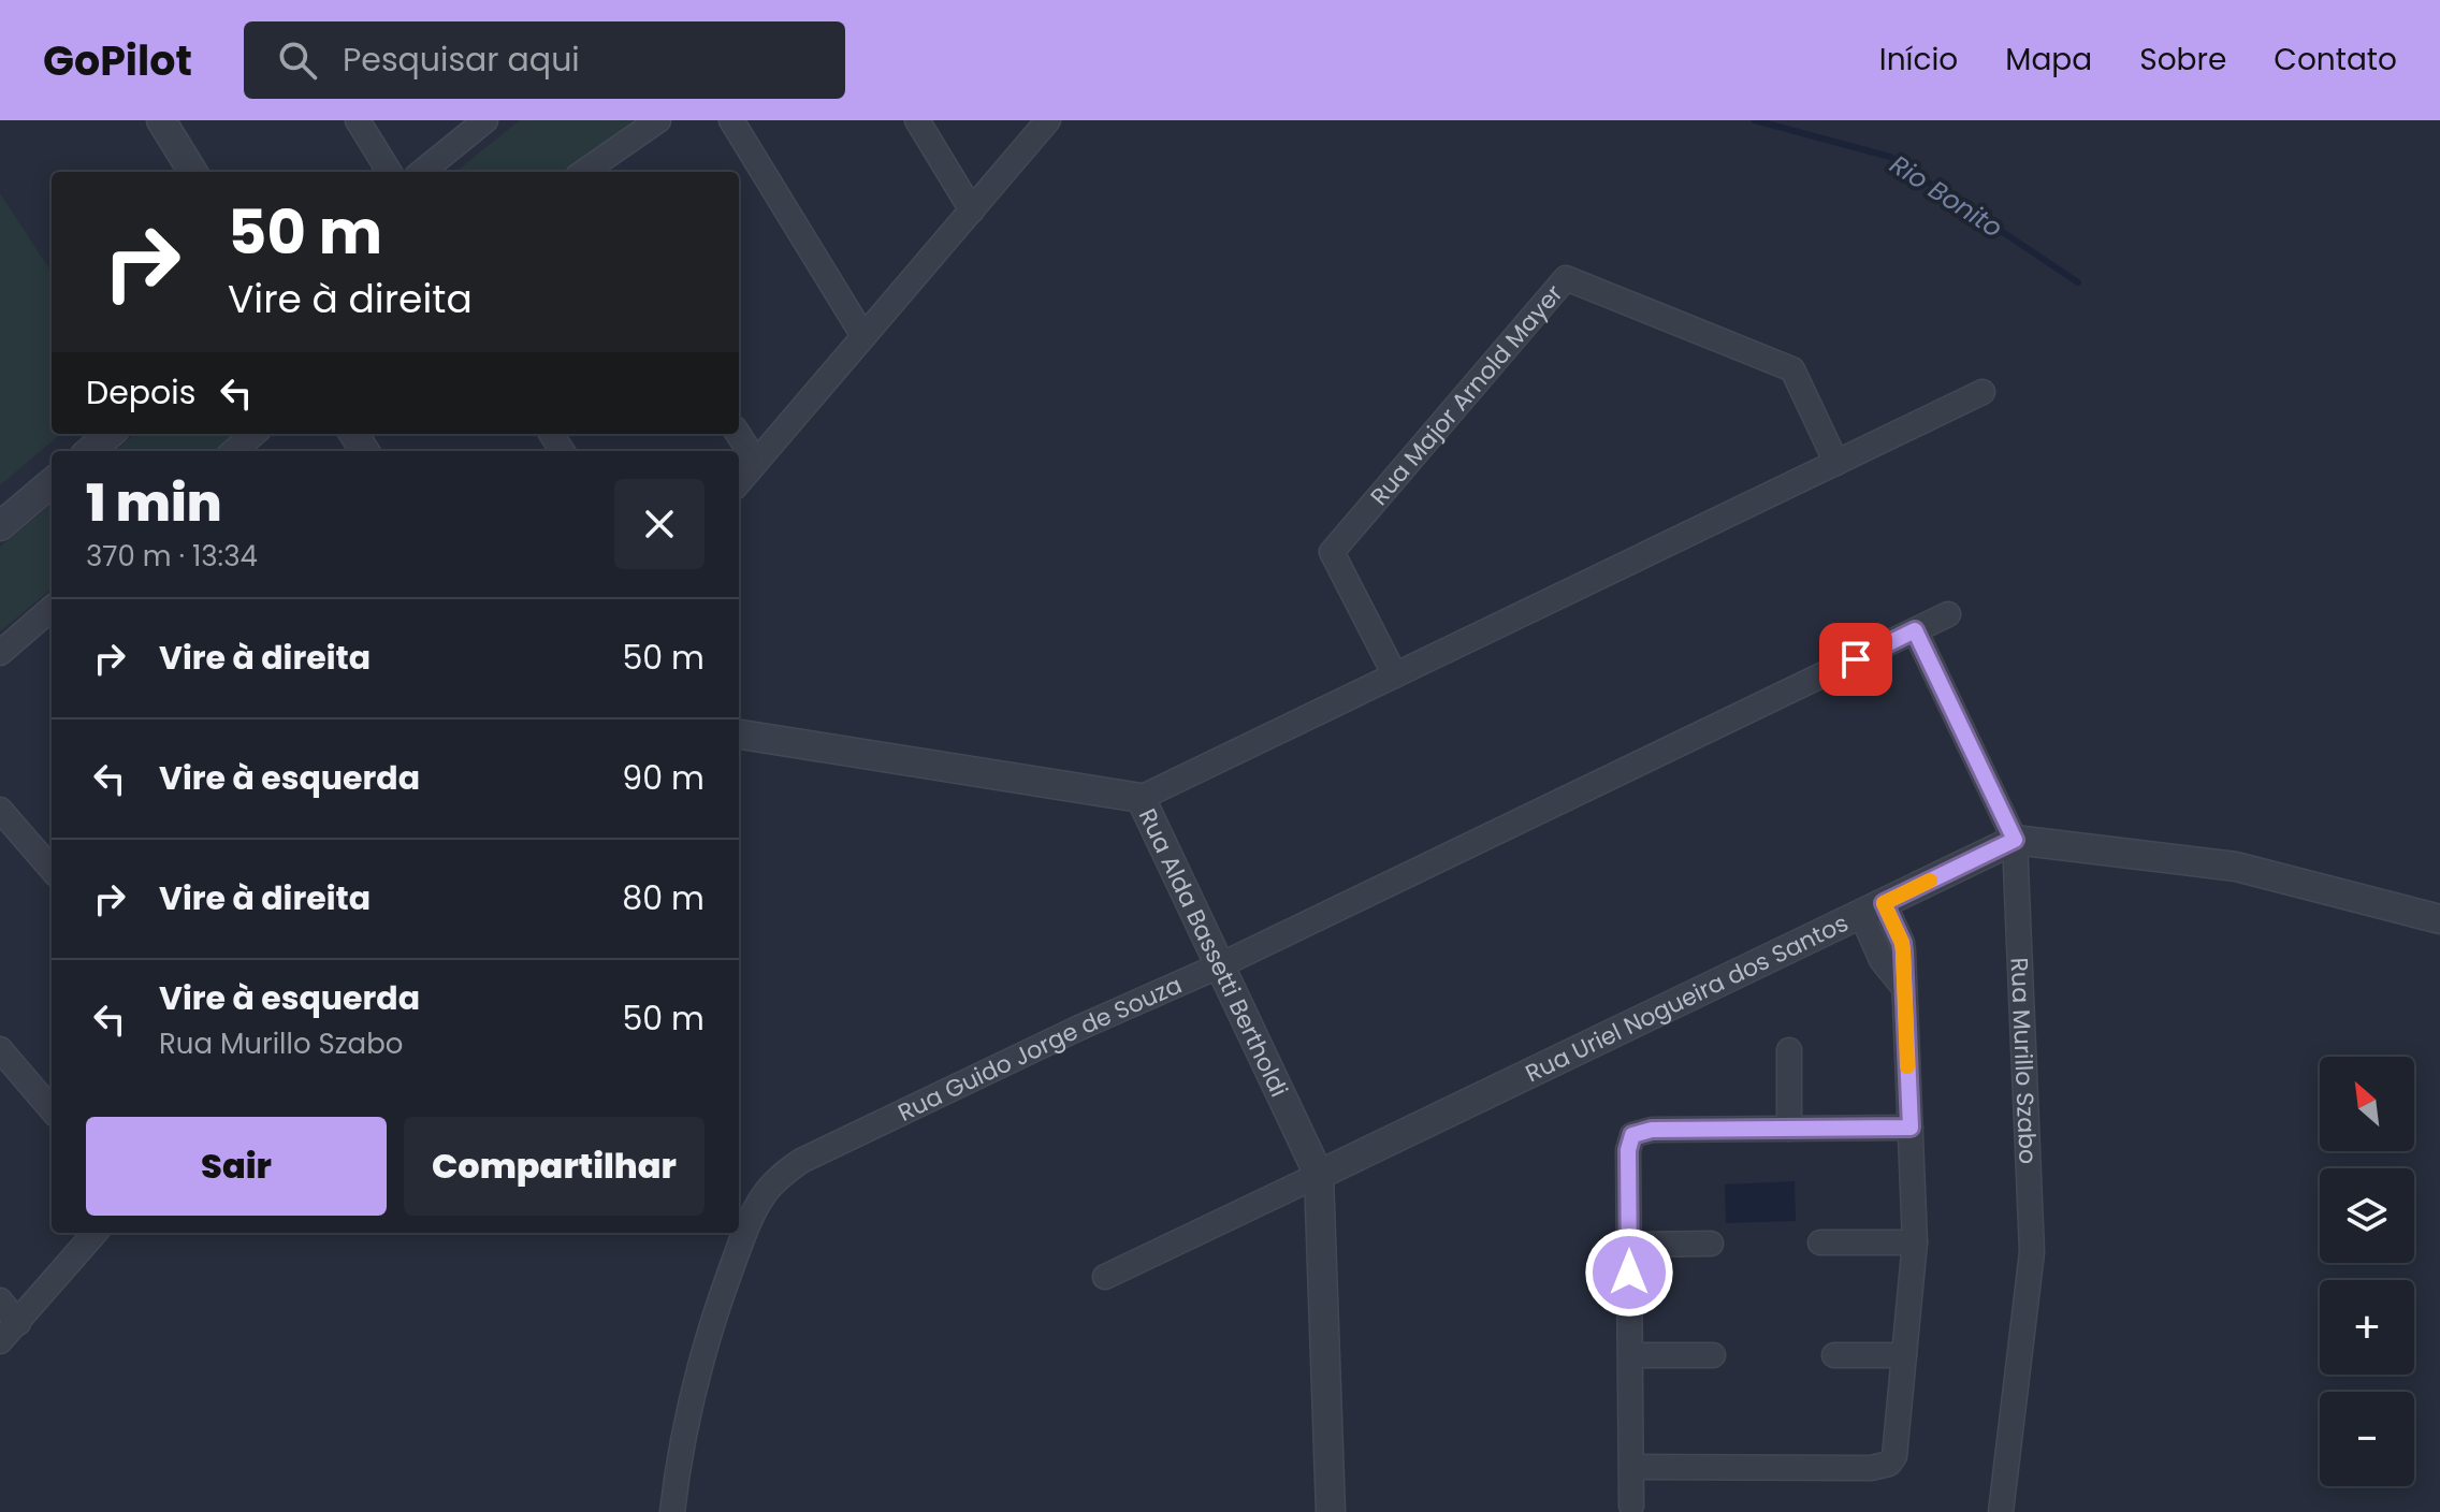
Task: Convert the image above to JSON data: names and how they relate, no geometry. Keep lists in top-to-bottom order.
{
  "streets": {
    "street": [
      "Rua Major Arnold Mayer",
      "Rua Alda Bassetti Bertholdi",
      "Rua Uriel Nogueira dos Santos",
      "Rua Guido Jorge de Souza",
      "Rua Murillo Szabo"
    ]
  },
  "crossings": [
    ["Rua Alda Bassetti Bertholdi", "Rua Uriel Nogueira dos Santos"],
    ["Rua Alda Bassetti Bertholdi", "Rua Guido Jorge de Souza"],
    ["Rua Uriel Nogueira dos Santos", "Rua Murillo Szabo"],
    ["Rua Guido Jorge de Souza", "Rua Murillo Szabo"]
  ],
  "water": ["Rio Bonito"],
  "north": "top left",
  "page": {
    "header": "GoPilot",
    "search": "Pesquisar aqui",
    "nav": [
      "Início",
      "Mapa",
      "Sobre",
      "Contato"
    ],
    "turn": ["50 m", "Vire à direita"],
    "then": "Depois",
    "heading": ["1 min", "370 m · 13:34"],
    "list": [
      {
        "name": "Vire à direita",
        "value": "50 m"
      },
      {
        "name": "Vire à esquerda",
        "value": "90 m"
      },
      {
        "name": "Vire à direita",
        "value": "80 m"
      },
      {
        "name": "Vire à esquerda",
        "note": "Rua Murillo Szabo",
        "value": "50 m"
      }
    ],
    "map_buttons": ["+", "−"],
    "buttons": ["Sair", "Compartilhar"]
  }
}
